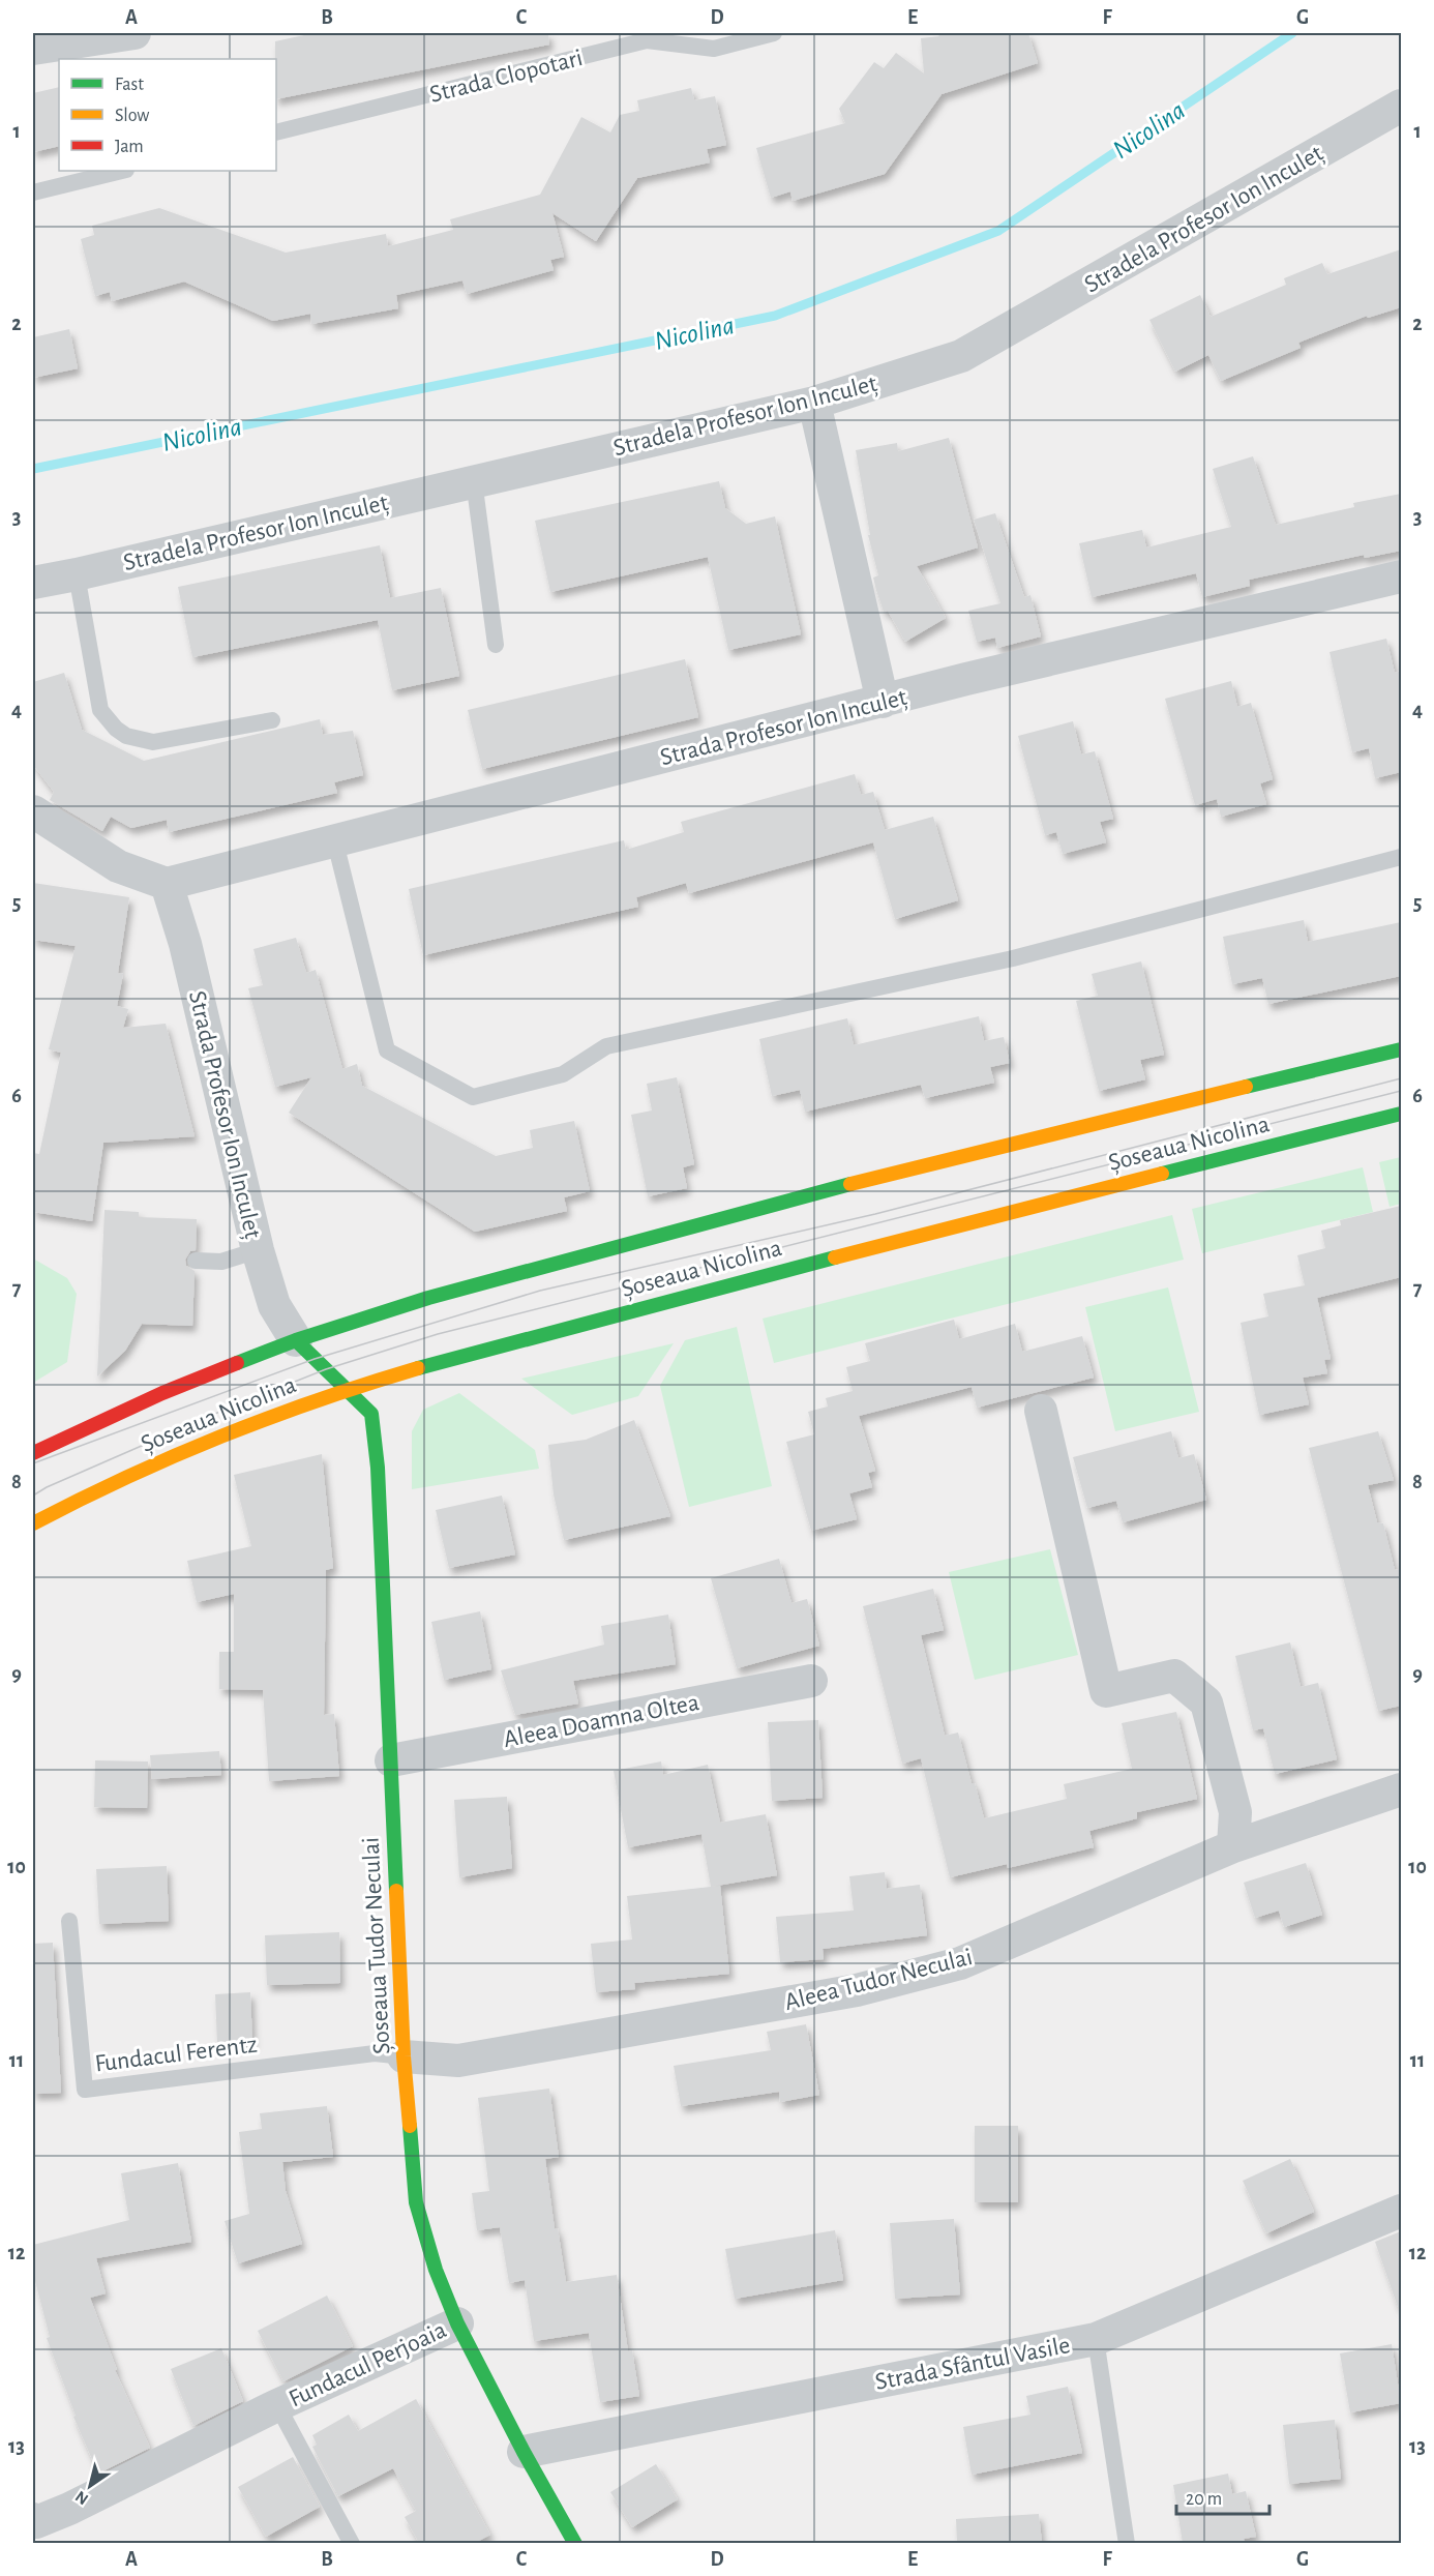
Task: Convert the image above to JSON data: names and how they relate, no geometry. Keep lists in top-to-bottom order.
{
  "streets": {
    "main road": ["Șoseaua Nicolina", "Șoseaua Tudor Neculai"],
    "street": [
      "Stradela Profesor Ion Inculeț",
      "Strada Profesor Ion Inculeț",
      "Aleea Doamna Oltea",
      "Aleea Tudor Neculai",
      "Strada Sfântul Vasile",
      "Fundacul Perjoaia"
    ],
    "lane": ["Strada Clopotari", "Fundacul Ferentz"]
  },
  "crossings": [
    ["Strada Profesor Ion Inculeț", "Șoseaua Nicolina"],
    ["Strada Profesor Ion Inculeț", "Șoseaua Tudor Neculai"],
    ["Șoseaua Nicolina", "Șoseaua Tudor Neculai"],
    ["Aleea Doamna Oltea", "Șoseaua Tudor Neculai"],
    ["Șoseaua Tudor Neculai", "Aleea Tudor Neculai"],
    ["Șoseaua Tudor Neculai", "Fundacul Ferentz"],
    ["Șoseaua Tudor Neculai", "Strada Sfântul Vasile"],
    ["Șoseaua Tudor Neculai", "Fundacul Perjoaia"],
    ["Aleea Tudor Neculai", "Fundacul Ferentz"]
  ],
  "water": ["Nicolina"],
  "legend": ["Fast", "Slow", "Jam"],
  "scale_bar": "20 m",
  "north": "bottom left",
  "grid": {
    "columns": [
      "A",
      "B",
      "C",
      "D",
      "E",
      "F",
      "G"
    ],
    "rows": [
      "1",
      "2",
      "3",
      "4",
      "5",
      "6",
      "7",
      "8",
      "9",
      "10",
      "11",
      "12",
      "13"
    ]
  }
}
